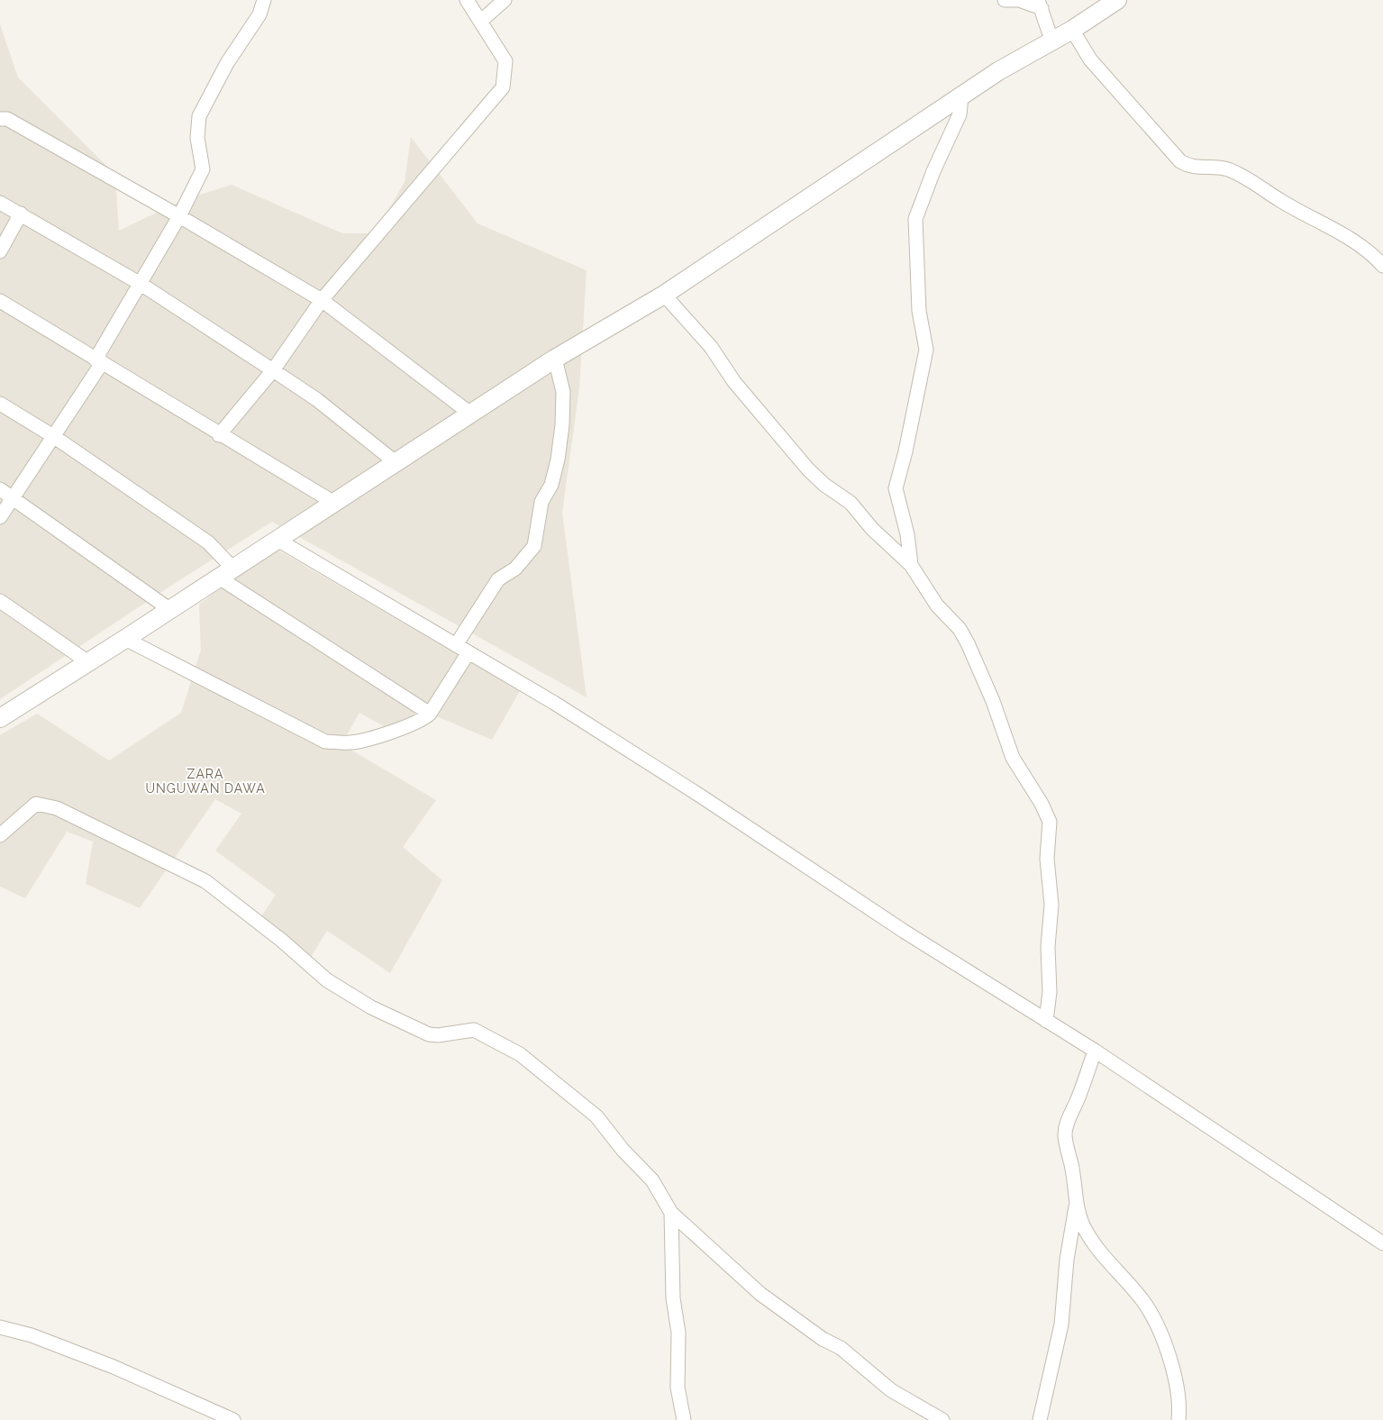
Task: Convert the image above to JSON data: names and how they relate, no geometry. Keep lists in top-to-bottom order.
{
  "districts": ["ZARA UNGUWAN DAWA"]
}
